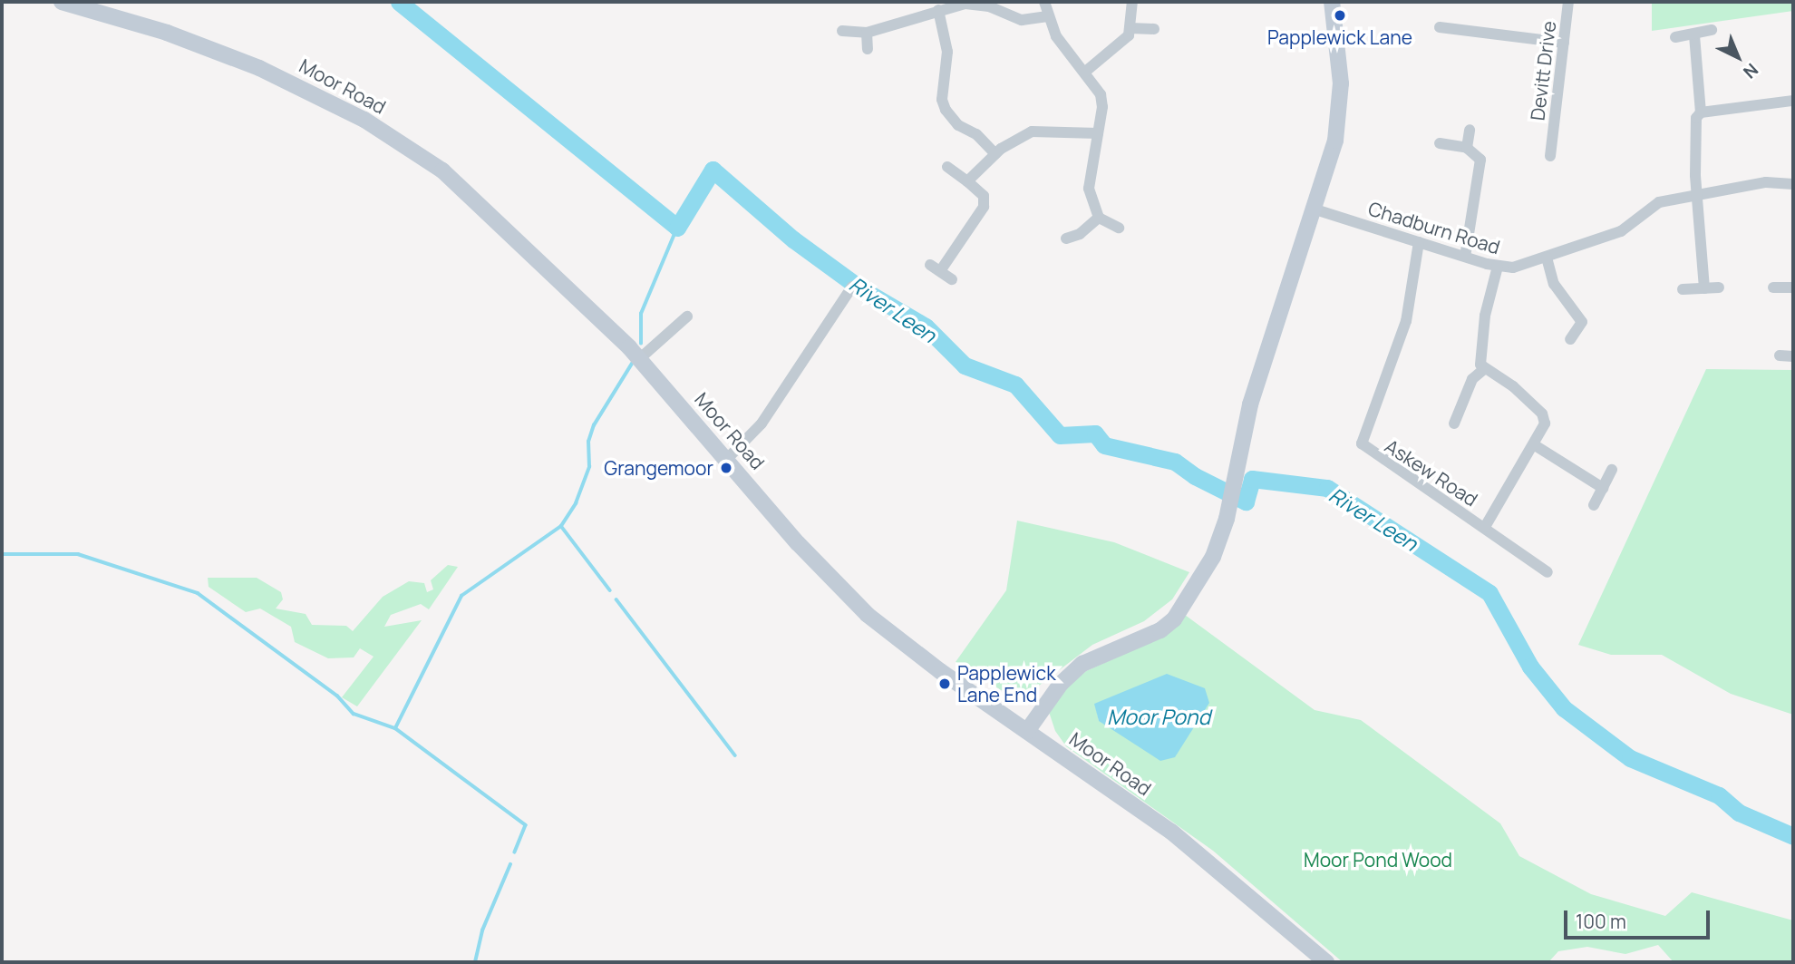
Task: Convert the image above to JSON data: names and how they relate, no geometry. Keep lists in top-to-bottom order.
{
  "streets": {
    "main road": ["Moor Road"],
    "street": ["Devitt Drive", "Chadburn Road", "Askew Road"]
  },
  "crossings": [
    ["Chadburn Road", "Askew Road"]
  ],
  "water": ["River Leen", "Moor Pond"],
  "parks": ["Moor Pond Wood"],
  "places": ["Papplewick Lane", "Grangemoor", "Papplewick Lane End"],
  "scale_bar": "100 m",
  "north": "bottom right"
}
